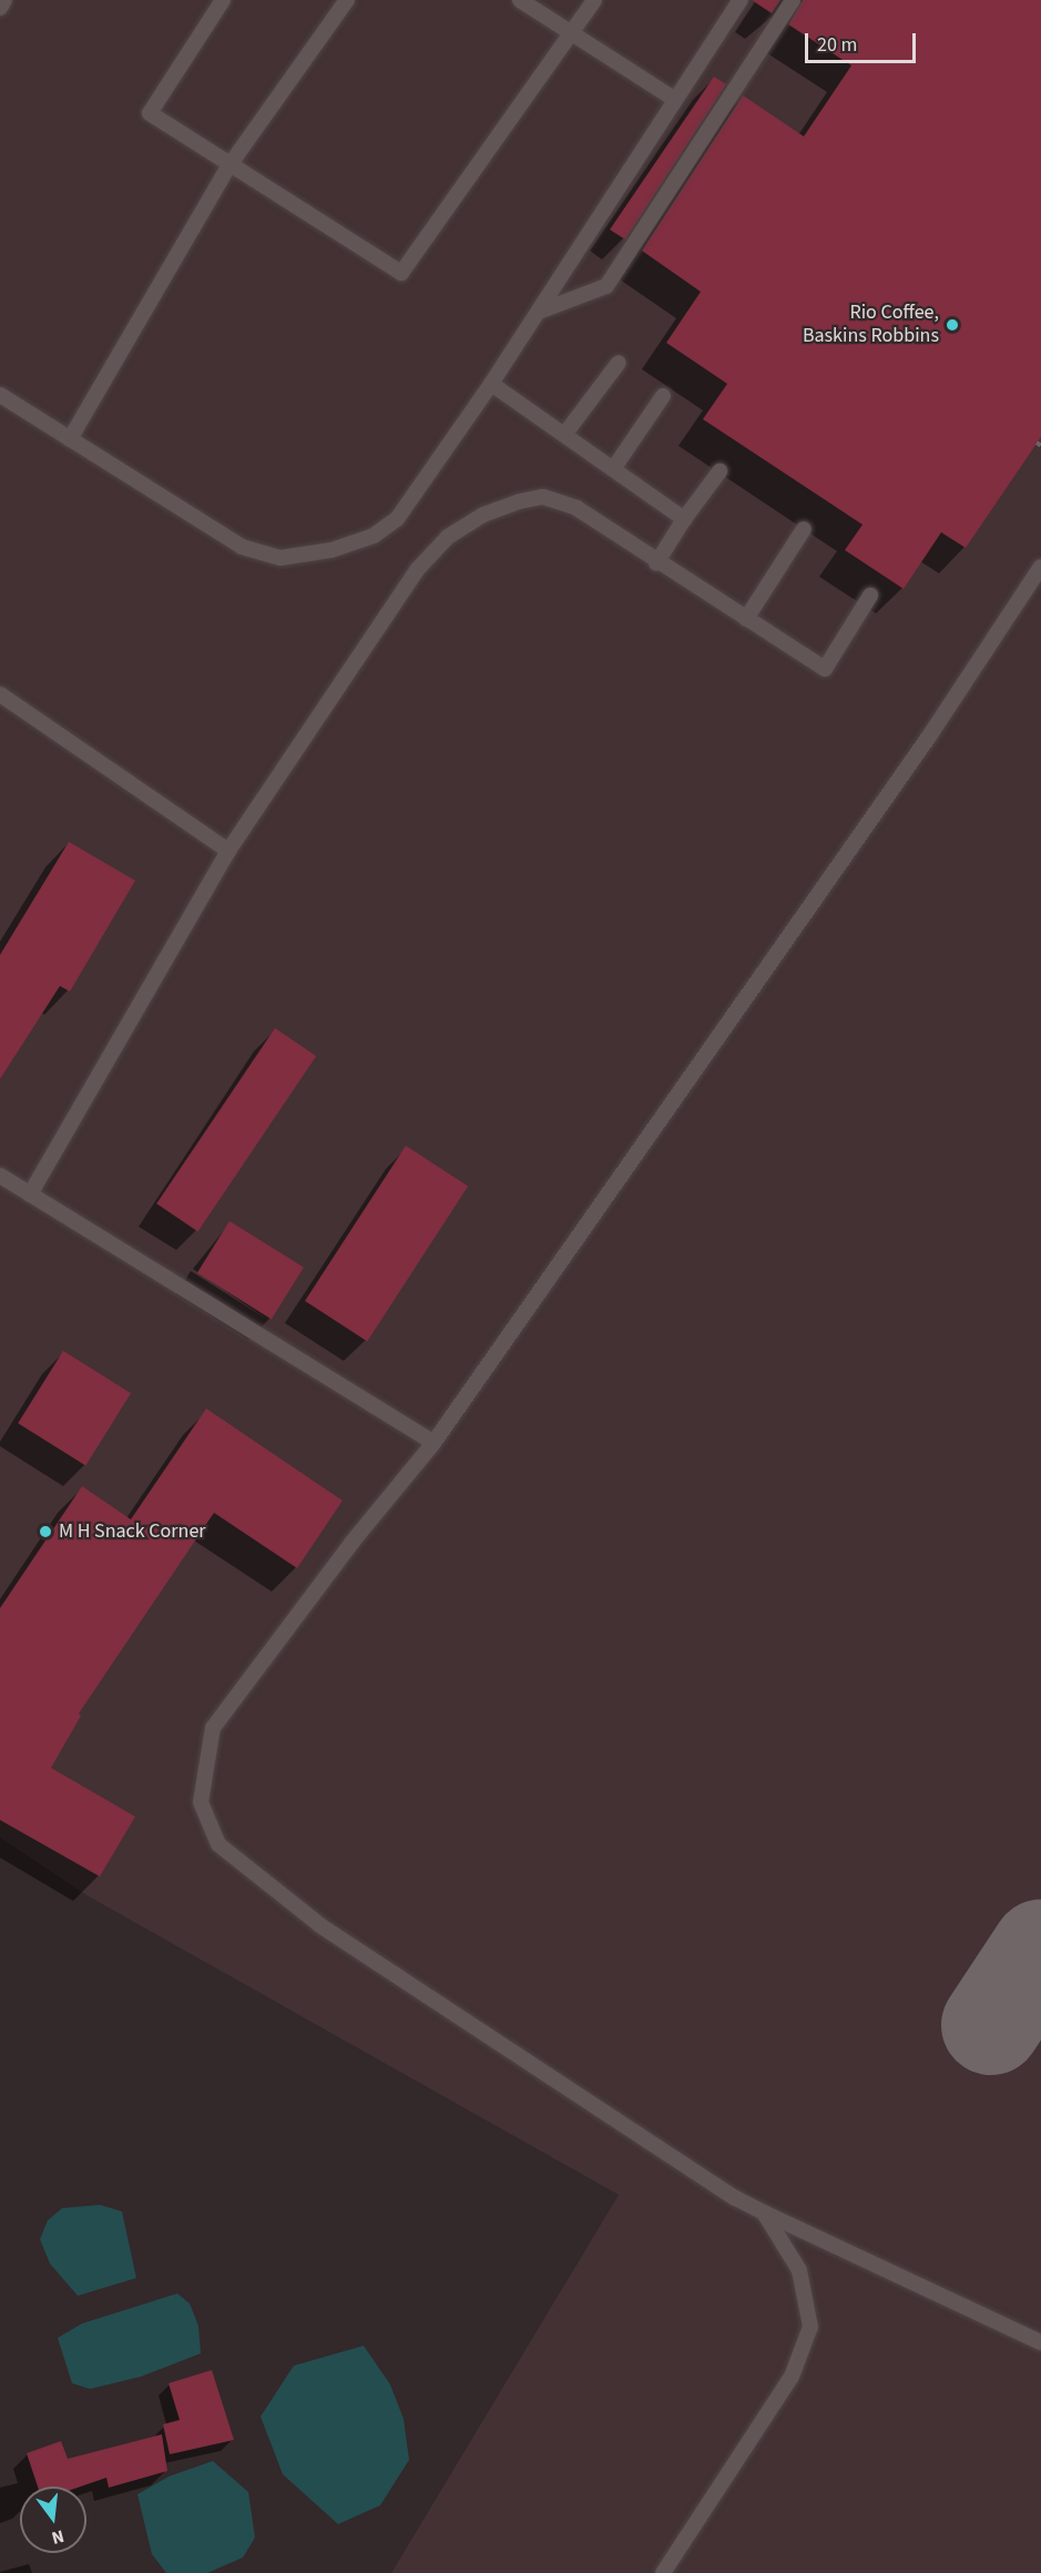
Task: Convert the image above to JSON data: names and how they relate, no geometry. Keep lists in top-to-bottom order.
{
  "places": ["Rio Coffee, Baskins Robbins", "M H Snack Corner"],
  "scale_bar": "20 m",
  "north": "bottom"
}
